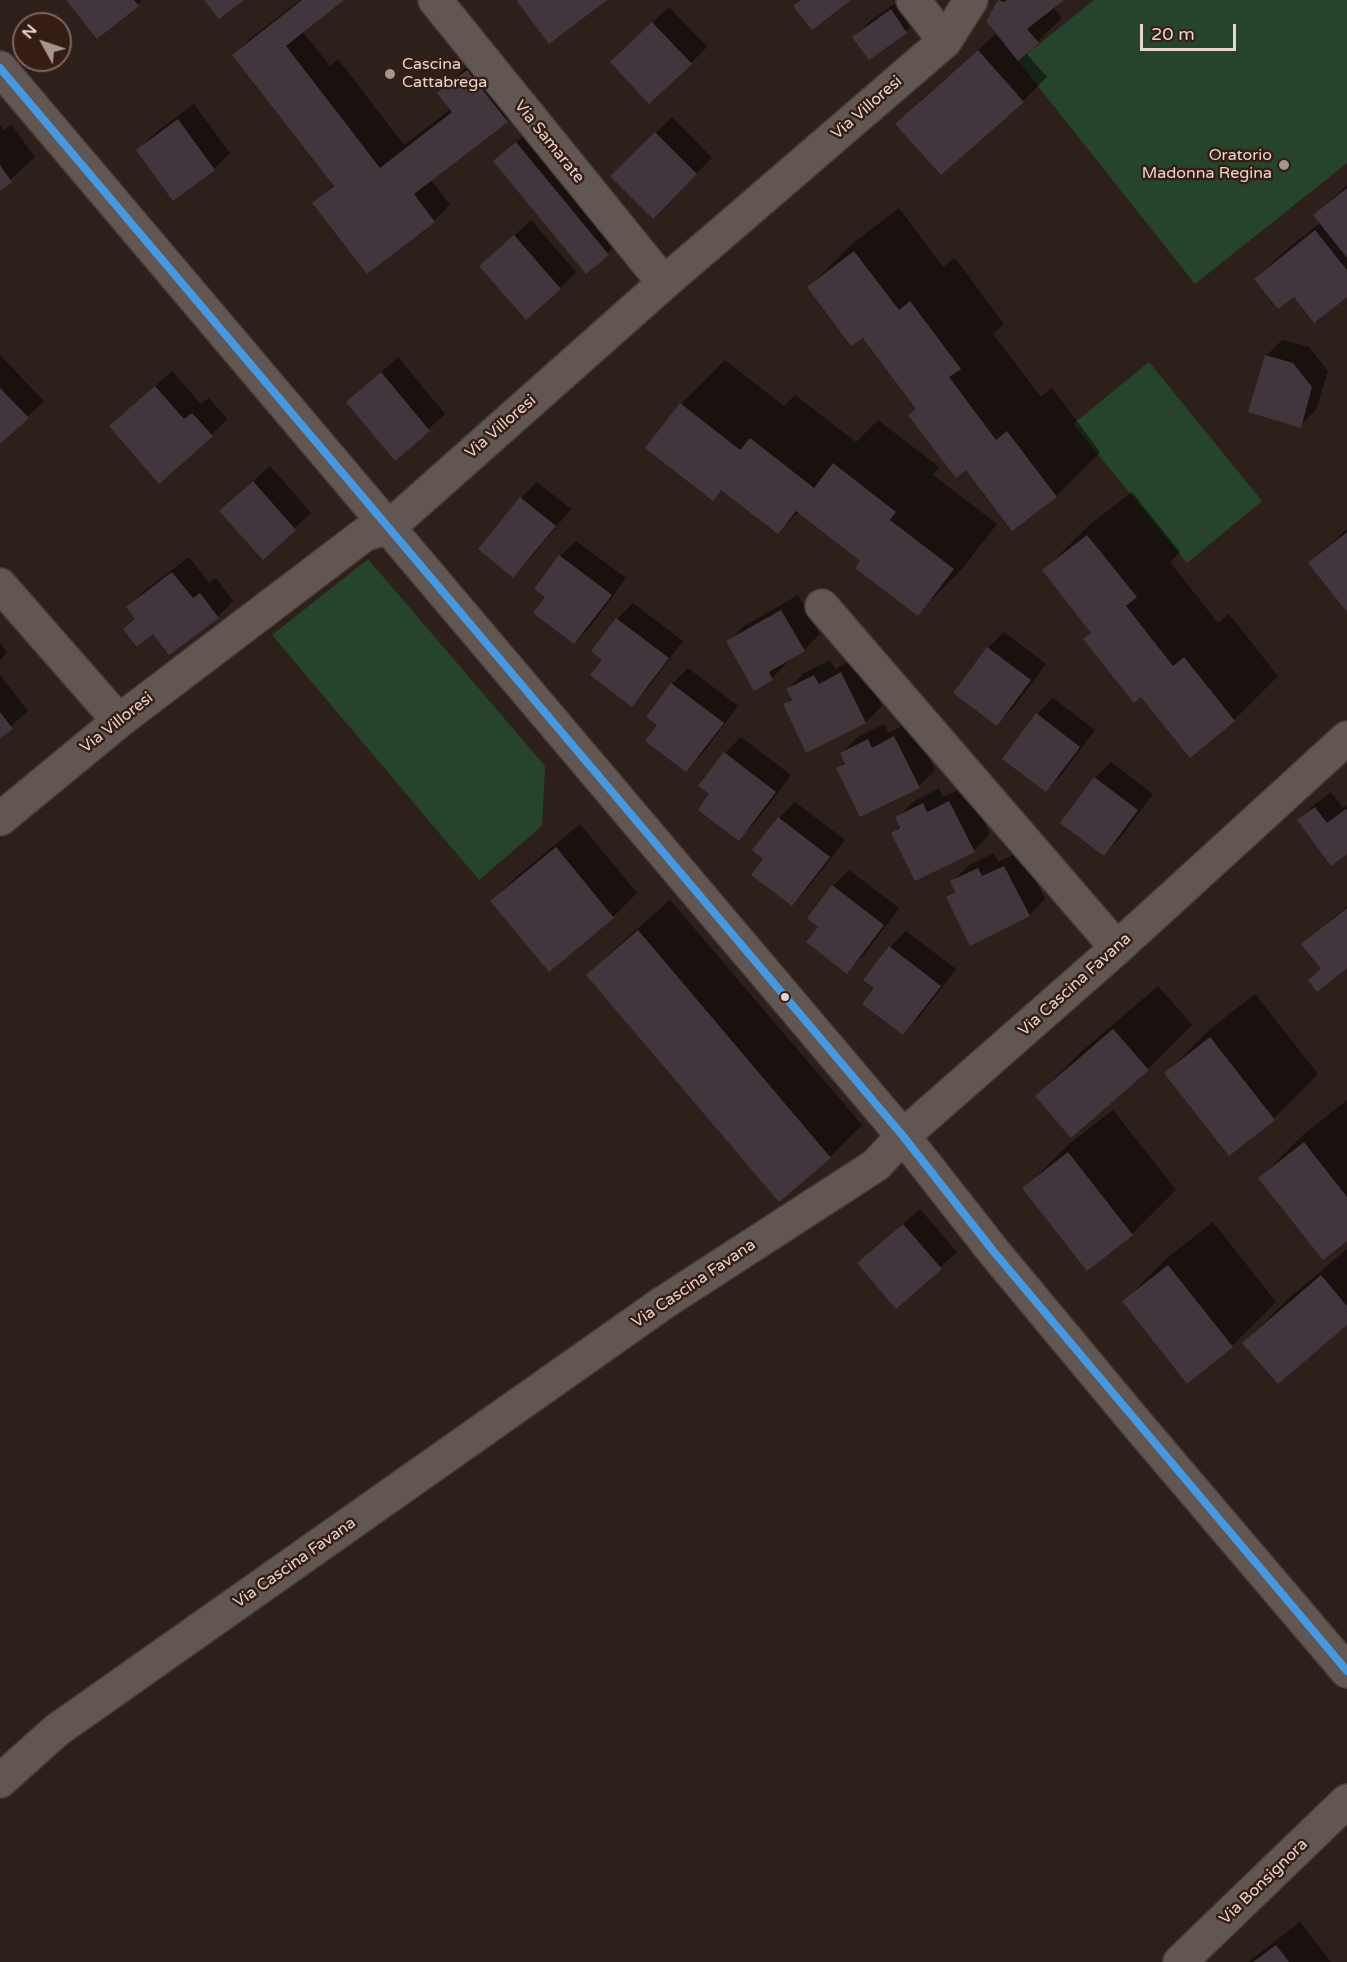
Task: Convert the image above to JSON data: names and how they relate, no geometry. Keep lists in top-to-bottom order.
{
  "streets": {
    "street": [
      "Via Villoresi",
      "Via Samarate",
      "Via Cascina Favana",
      "Via Bonsignora"
    ]
  },
  "crossings": [
    ["Via Villoresi", "Via Samarate"]
  ],
  "places": ["Cascina Cattabrega", "Oratorio Madonna Regina"],
  "scale_bar": "20 m",
  "north": "top left"
}
